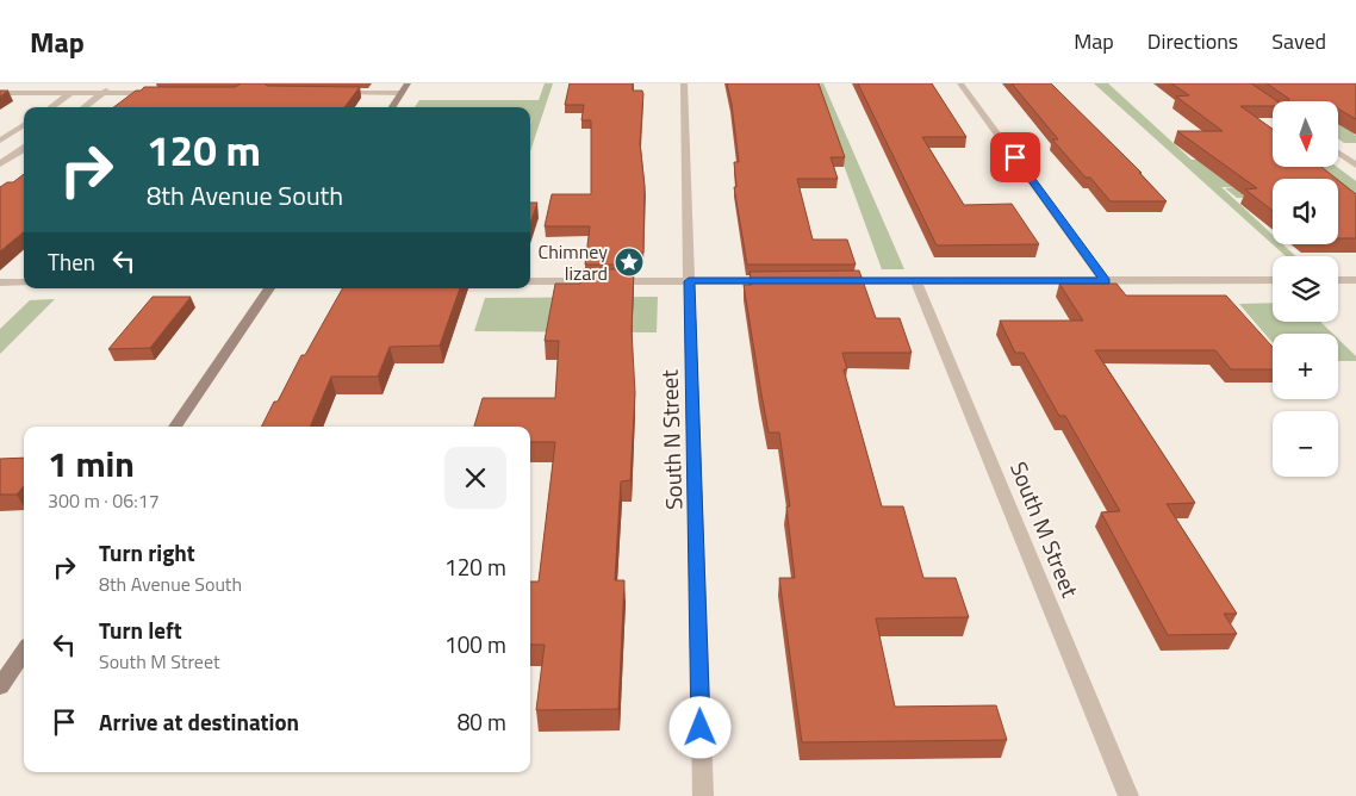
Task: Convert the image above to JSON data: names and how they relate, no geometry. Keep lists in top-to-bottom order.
{
  "streets": {
    "street": ["South N Street", "South M Street"]
  },
  "places": {
    "place": ["Chimney lizard"]
  },
  "north": "bottom",
  "page": {
    "header": "Map",
    "nav": ["Map", "Directions", "Saved"],
    "map_buttons": ["+", "−"],
    "turn": ["120 m", "8th Avenue South"],
    "then": "Then",
    "heading": ["1 min", "300 m · 06:17"],
    "list": [
      {
        "name": "Turn right",
        "note": "8th Avenue South",
        "value": "120 m"
      },
      {
        "name": "Turn left",
        "note": "South M Street",
        "value": "100 m"
      },
      {
        "name": "Arrive at destination",
        "value": "80 m"
      }
    ]
  }
}
